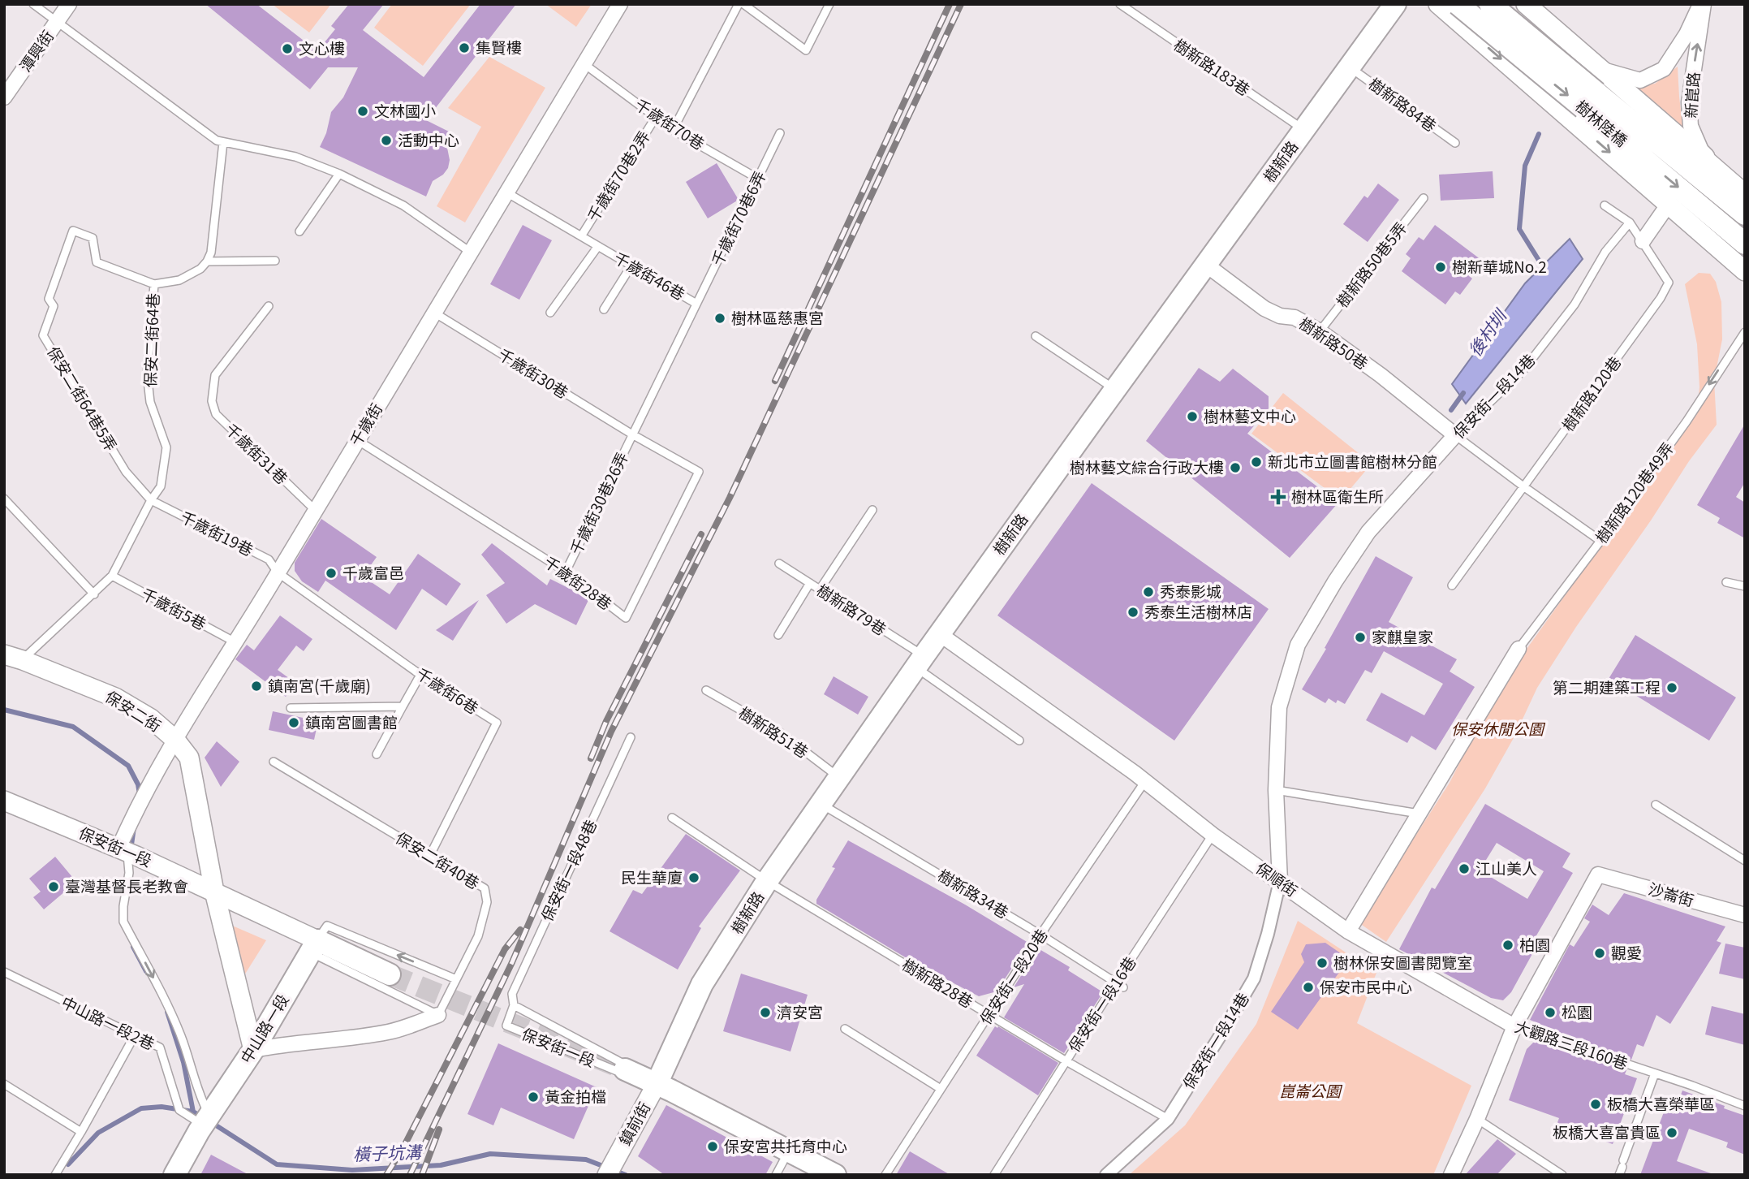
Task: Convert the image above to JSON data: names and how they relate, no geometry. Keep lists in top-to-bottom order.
{
  "streets": {
    "main road": [
      "樹林陸橋",
      "樹新路",
      "保安街一段",
      "中山路一段"
    ],
    "street": [
      "潭興街",
      "新崑路",
      "樹新路50巷",
      "保安街一段14巷",
      "千歲街",
      "保安二街",
      "保順街",
      "沙崙街",
      "大觀路三段160巷",
      "鎮前街"
    ],
    "lane": [
      "樹新路183巷",
      "樹新路84巷",
      "千歲街70巷",
      "千歲街70巷2弄",
      "千歲街70巷6弄",
      "樹新路50巷5弄",
      "千歲街46巷",
      "保安二街64巷",
      "千歲街30巷",
      "樹新路120巷",
      "保安二街64巷5弄",
      "千歲街31巷",
      "樹新路120巷49弄",
      "千歲街30巷26弄",
      "千歲街19巷",
      "千歲街28巷",
      "千歲街5巷",
      "樹新路79巷",
      "千歲街6巷",
      "樹新路51巷",
      "保安二街40巷",
      "保安街一段48巷",
      "樹新路34巷",
      "保安街一段20巷",
      "樹新路28巷",
      "保安街一段16巷",
      "中山路一段2巷"
    ]
  },
  "crossings": [
    ["樹新路183巷", "樹新路"],
    ["樹新路84巷", "樹新路"],
    ["千歲街70巷", "千歲街70巷2弄"],
    ["千歲街70巷", "千歲街70巷6弄"],
    ["千歲街70巷", "千歲街"],
    ["樹新路", "樹新路50巷"],
    ["樹新路", "樹新路79巷"],
    ["樹新路", "樹新路51巷"],
    ["樹新路", "保安街一段"],
    ["樹新路", "保順街"],
    ["樹新路", "樹新路34巷"],
    ["樹新路", "樹新路28巷"],
    ["樹新路", "鎮前街"],
    ["千歲街70巷2弄", "千歲街46巷"],
    ["千歲街70巷6弄", "千歲街46巷"],
    ["樹新路50巷5弄", "樹新路50巷"],
    ["千歲街46巷", "千歲街30巷"],
    ["千歲街46巷", "千歲街"],
    ["千歲街46巷", "千歲街30巷26弄"],
    ["千歲街46巷", "千歲街28巷"],
    ["保安二街64巷", "保安二街64巷5弄"],
    ["保安二街64巷", "千歲街19巷"],
    ["保安二街64巷", "千歲街5巷"],
    ["保安二街64巷", "保安二街"],
    ["樹新路50巷", "保安街一段14巷"],
    ["千歲街30巷", "千歲街"],
    ["千歲街30巷", "千歲街30巷26弄"],
    ["千歲街30巷", "千歲街28巷"],
    ["樹新路120巷", "保安街一段14巷"],
    ["保安街一段14巷", "保順街"],
    ["保安街一段14巷", "樹新路28巷"],
    ["保安二街64巷5弄", "千歲街19巷"],
    ["千歲街", "千歲街31巷"],
    ["千歲街", "千歲街19巷"],
    ["千歲街", "千歲街28巷"],
    ["千歲街", "千歲街5巷"],
    ["千歲街", "千歲街6巷"],
    ["千歲街", "保安二街"],
    ["千歲街", "保安街一段"],
    ["千歲街30巷26弄", "千歲街28巷"],
    ["千歲街19巷", "千歲街6巷"],
    ["千歲街6巷", "保安二街40巷"],
    ["保安二街", "保安街一段"],
    ["保安二街", "中山路一段"],
    ["保安街一段", "保安街一段48巷"],
    ["保安街一段", "中山路一段"],
    ["保安街一段", "鎮前街"],
    ["保順街", "保安街一段20巷"],
    ["保順街", "保安街一段16巷"],
    ["保順街", "大觀路三段160巷"],
    ["樹新路34巷", "保安街一段20巷"],
    ["樹新路34巷", "保安街一段16巷"],
    ["沙崙街", "大觀路三段160巷"],
    ["保安街一段20巷", "樹新路28巷"],
    ["樹新路28巷", "保安街一段16巷"],
    ["中山路一段2巷", "中山路一段"]
  ],
  "one_way": ["新崑路", "樹新路120巷49弄"],
  "water": ["後村圳", "橫子坑溝"],
  "parks": ["保安休閒公園", "崑崙公園"],
  "places": {
    "other": [
      "集賢樓",
      "文心樓",
      "文林國小",
      "活動中心",
      "樹新華城No.2",
      "樹林區慈惠宮",
      "樹林藝文中心",
      "新北市立圖書館樹林分館",
      "樹林藝文綜合行政大樓",
      "千歲富邑",
      "秀泰影城",
      "秀泰生活樹林店",
      "家麒皇家",
      "鎮南宮(千歲廟)",
      "第二期建築工程",
      "鎮南宮圖書館",
      "江山美人",
      "民生華廈",
      "臺灣基督長老教會",
      "柏園",
      "觀愛",
      "樹林保安圖書閱覽室",
      "保安市民中心",
      "濟安宮",
      "松園",
      "黃金拍檔",
      "板橋大喜榮華區",
      "板橋大喜富貴區",
      "保安宮共托育中心"
    ],
    "health": ["樹林區衛生所"]
  }
}
